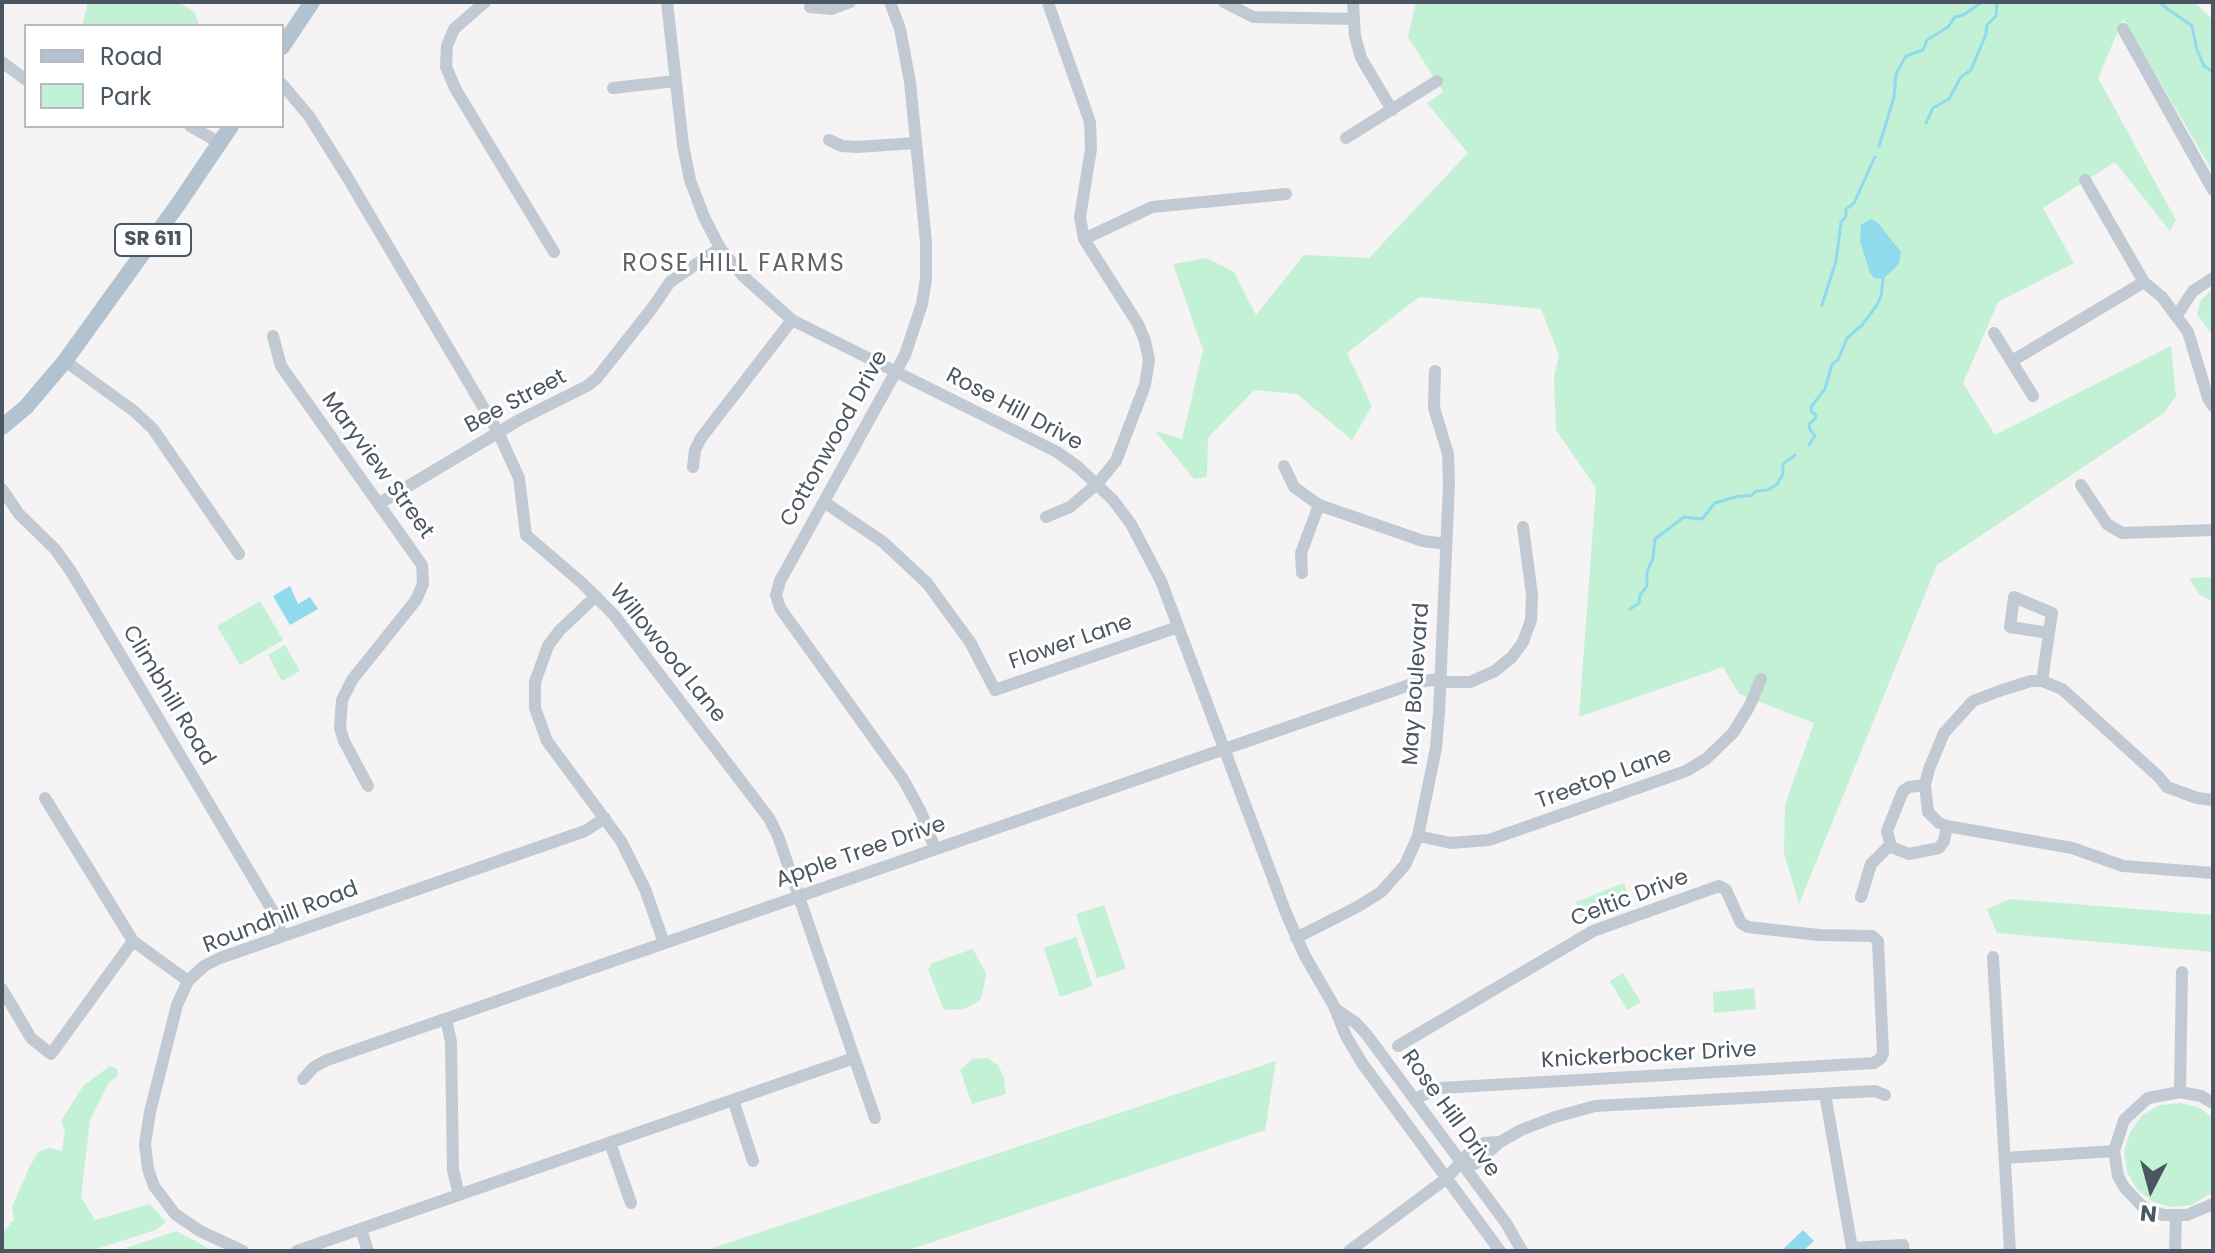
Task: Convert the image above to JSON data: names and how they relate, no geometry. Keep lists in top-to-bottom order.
{
  "streets": {
    "main road": ["SR 611"],
    "street": [
      "Bee Street",
      "Rose Hill Drive",
      "Cottonwood Drive",
      "Maryview Street",
      "Flower Lane",
      "Willowood Lane",
      "May Boulevard",
      "Climbhill Road",
      "Treetop Lane",
      "Apple Tree Drive",
      "Celtic Drive",
      "Roundhill Road",
      "Knickerbocker Drive"
    ]
  },
  "crossings": [
    ["Bee Street", "Rose Hill Drive"],
    ["Bee Street", "Maryview Street"],
    ["Bee Street", "Willowood Lane"],
    ["Rose Hill Drive", "Cottonwood Drive"],
    ["Rose Hill Drive", "Flower Lane"],
    ["Rose Hill Drive", "May Boulevard"],
    ["Rose Hill Drive", "Apple Tree Drive"],
    ["Rose Hill Drive", "Knickerbocker Drive"],
    ["Cottonwood Drive", "Flower Lane"],
    ["Cottonwood Drive", "Apple Tree Drive"],
    ["Willowood Lane", "Apple Tree Drive"],
    ["May Boulevard", "Treetop Lane"],
    ["May Boulevard", "Apple Tree Drive"],
    ["Climbhill Road", "Roundhill Road"],
    ["Celtic Drive", "Knickerbocker Drive"]
  ],
  "districts": ["ROSE HILL FARMS"],
  "legend": ["Road", "Park"],
  "north": "bottom"
}
